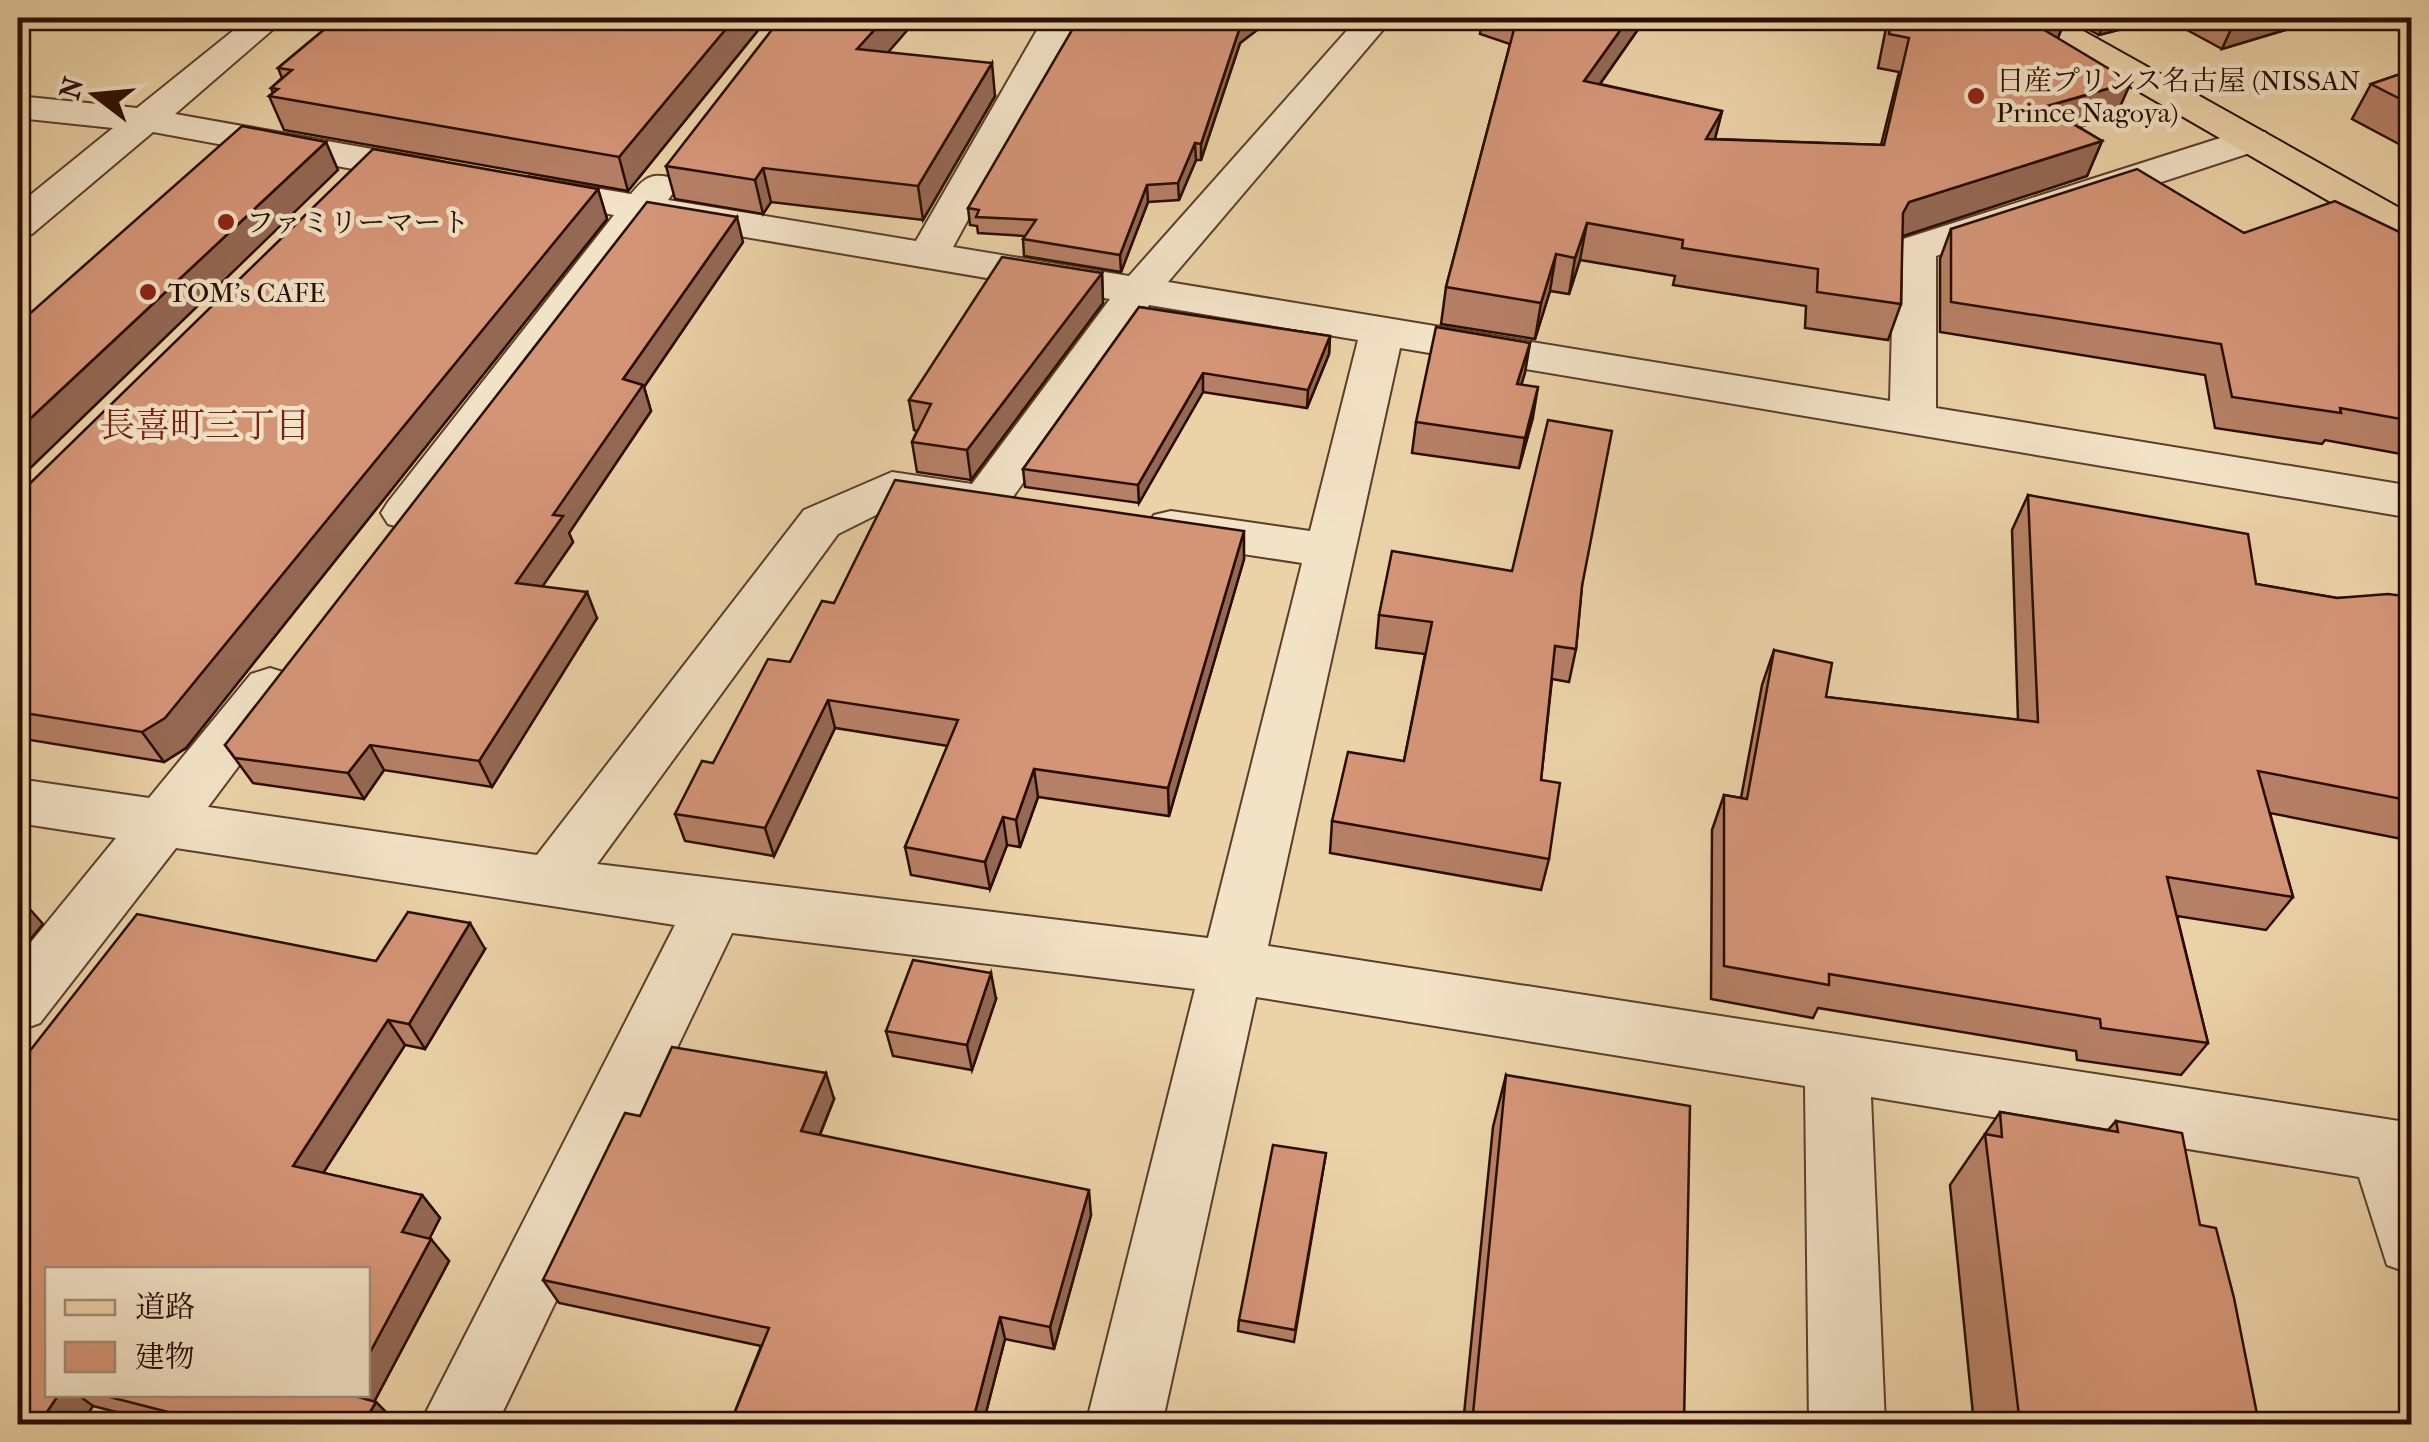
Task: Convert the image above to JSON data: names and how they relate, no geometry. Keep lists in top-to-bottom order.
{
  "districts": ["長喜町三丁目"],
  "places": ["日産プリンス名古屋 (NISSAN Prince Nagoya)", "ファミリーマート", "TOM's CAFE"],
  "legend": ["道路", "建物"],
  "north": "left"
}
